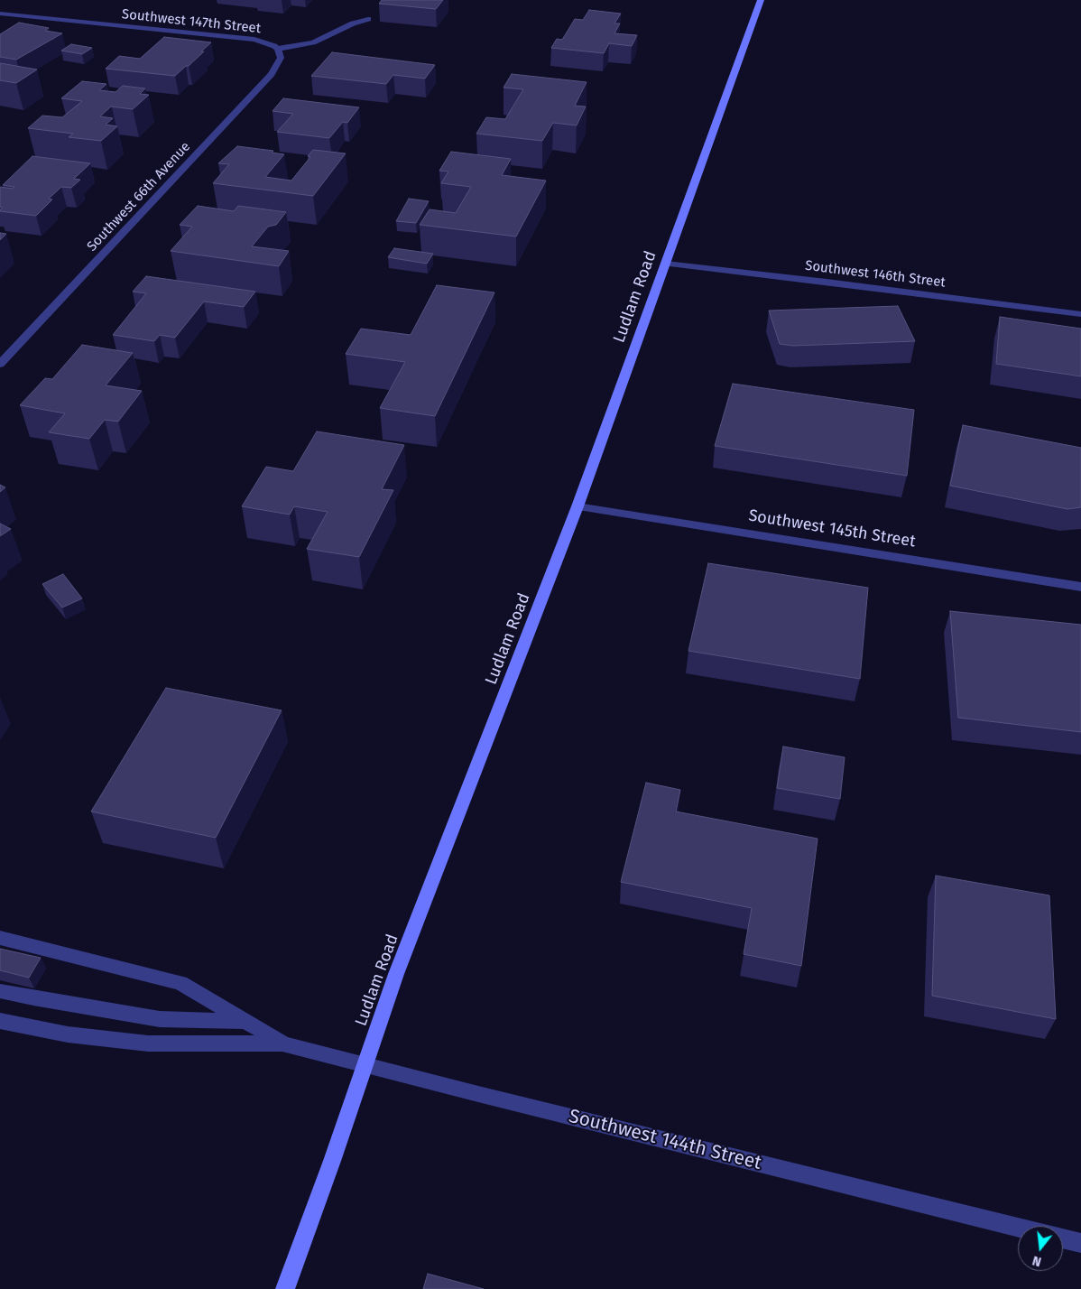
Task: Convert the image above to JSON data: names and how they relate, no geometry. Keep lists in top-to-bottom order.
{
  "streets": {
    "street": [
      "Southwest 147th Street",
      "Southwest 66th Avenue",
      "Southwest 146th Street",
      "Ludlam Road",
      "Southwest 145th Street",
      "Southwest 144th Street"
    ]
  },
  "crossings": [
    ["Southwest 147th Street", "Southwest 66th Avenue"],
    ["Southwest 146th Street", "Ludlam Road"],
    ["Ludlam Road", "Southwest 145th Street"],
    ["Ludlam Road", "Southwest 144th Street"]
  ],
  "north": "bottom"
}
